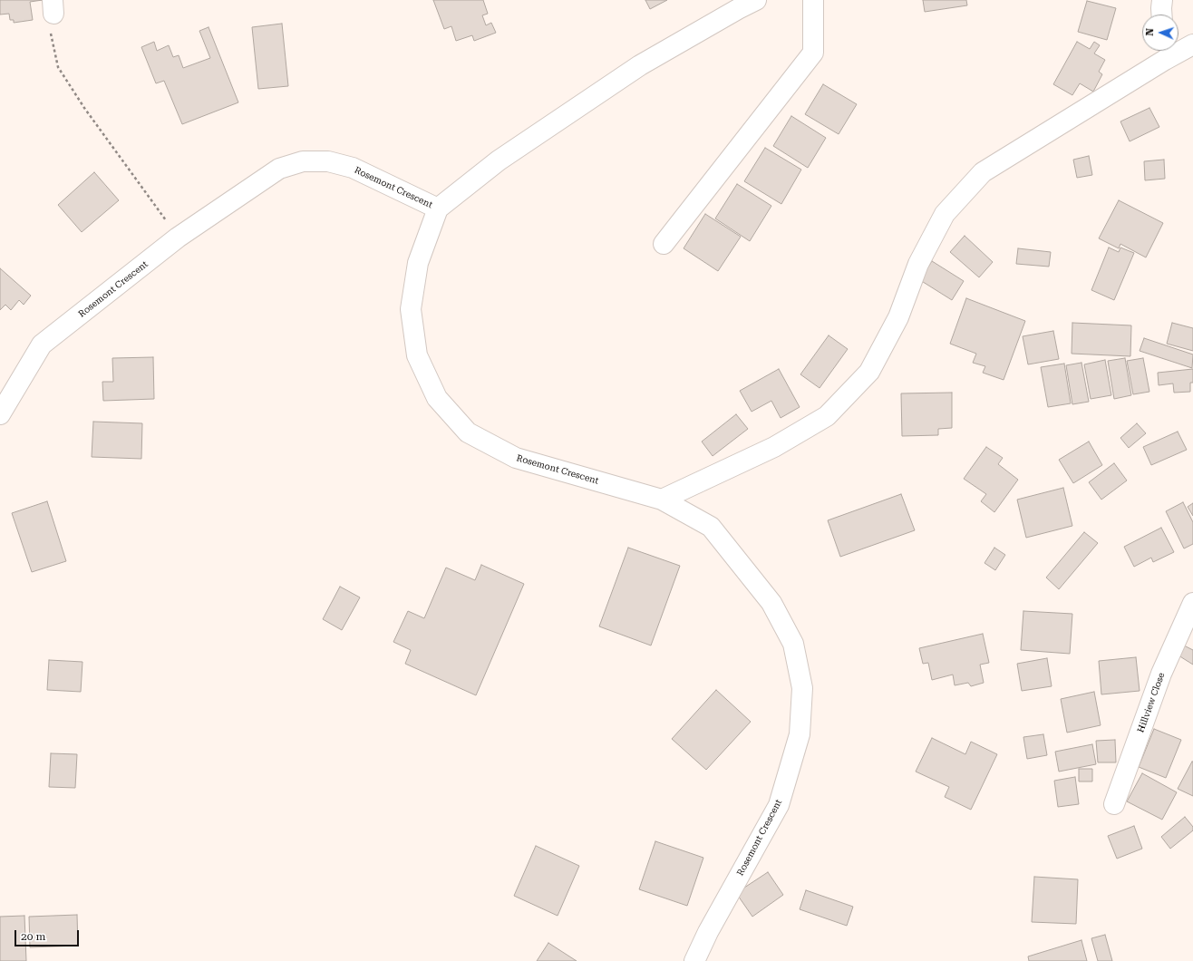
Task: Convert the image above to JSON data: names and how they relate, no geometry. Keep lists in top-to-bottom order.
{
  "streets": {
    "street": ["Rosemont Crescent", "Hillview Close"]
  },
  "scale_bar": "20 m",
  "north": "left"
}
